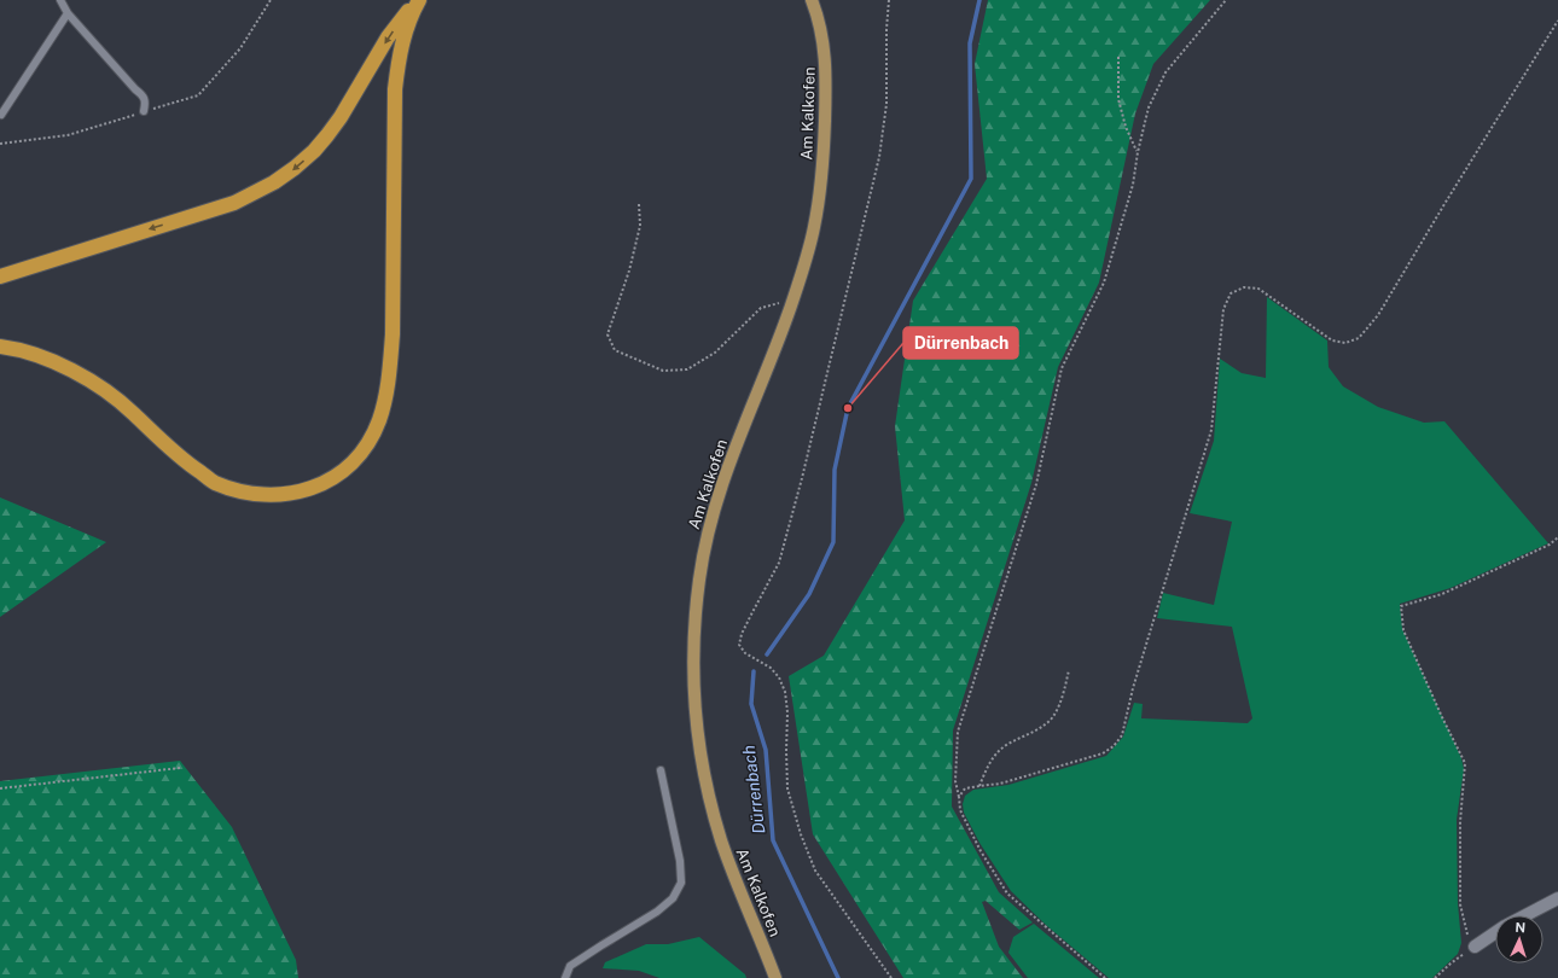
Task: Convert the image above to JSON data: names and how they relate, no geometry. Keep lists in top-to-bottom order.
{
  "streets": {
    "main road": ["Am Kalkofen"]
  },
  "water": ["Dürrenbach"],
  "places": ["Dürrenbach"],
  "north": "top"
}
